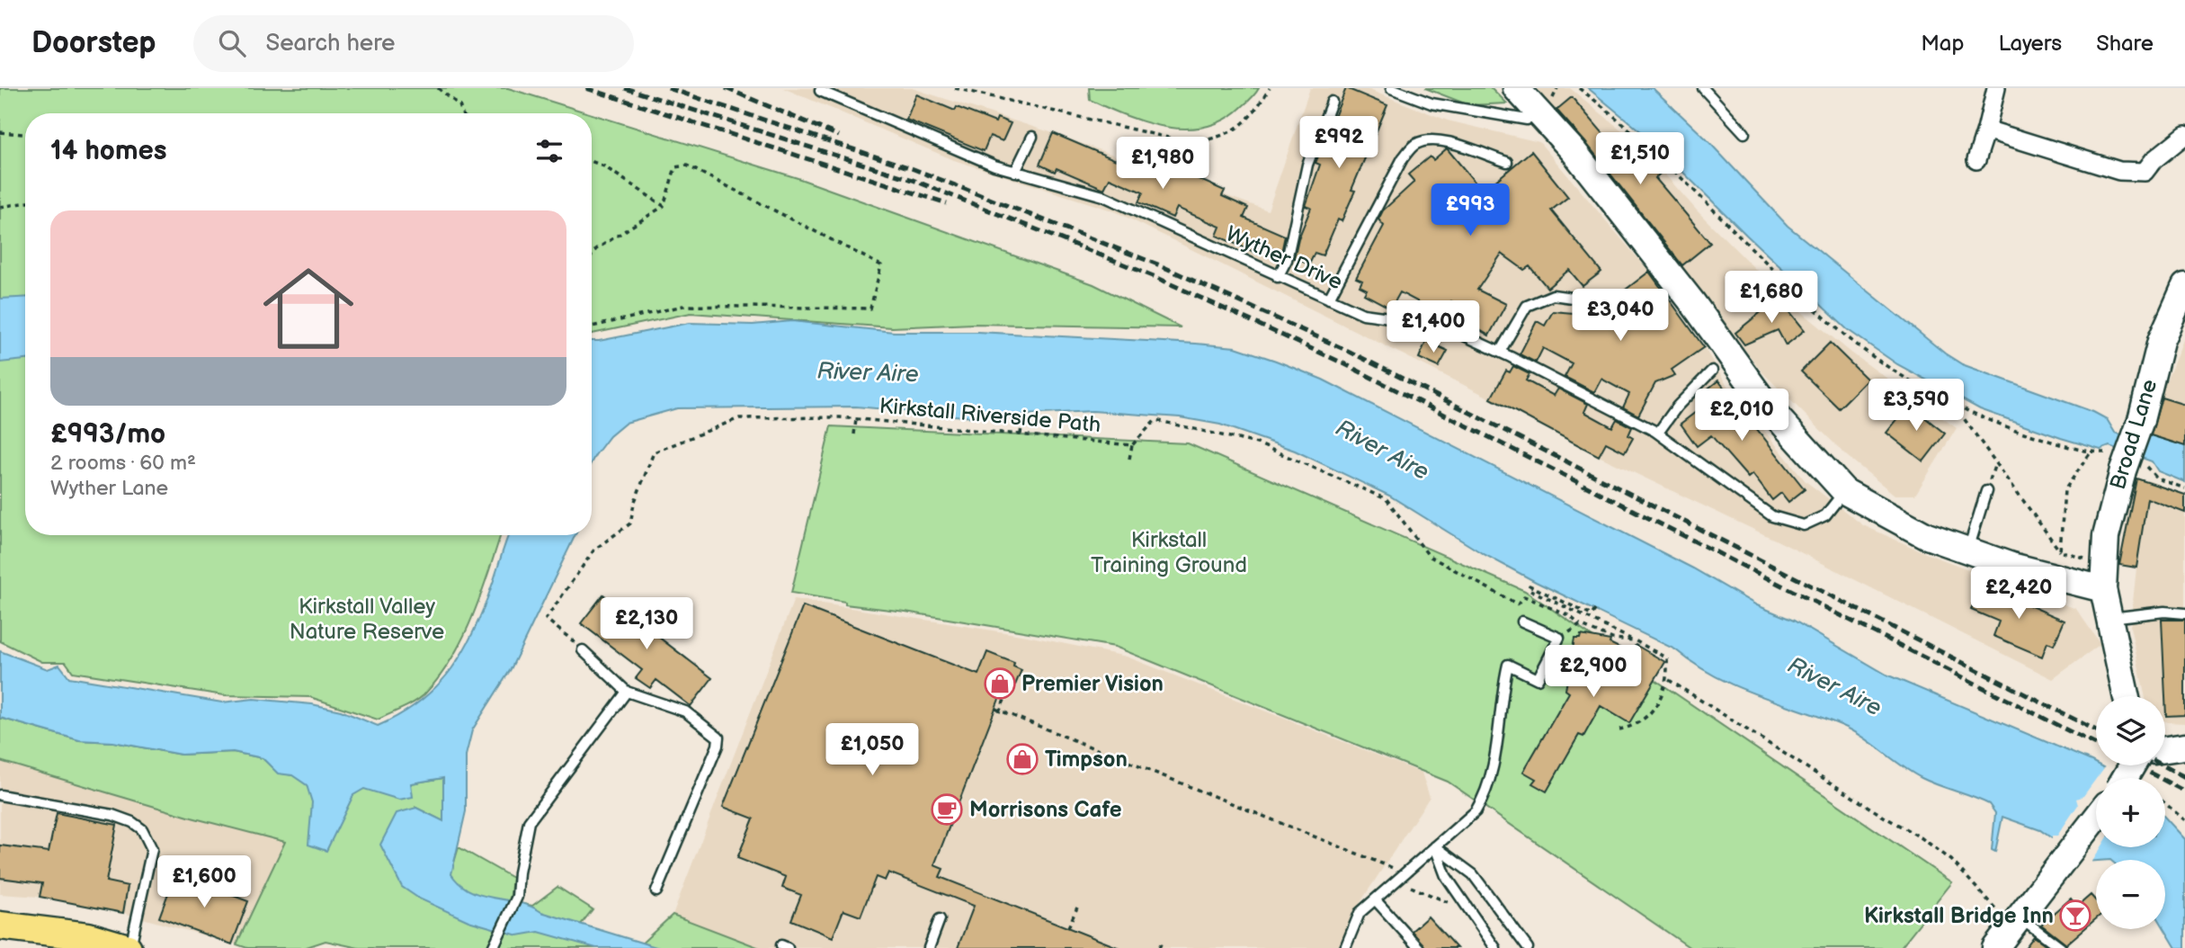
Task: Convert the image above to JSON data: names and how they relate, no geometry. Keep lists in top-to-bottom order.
{
  "streets": {
    "street": ["Broad Lane"],
    "lane": ["Wyther Drive"],
    "path": ["Kirkstall Riverside Path"]
  },
  "water": ["River Aire"],
  "parks": ["Kirkstall Training Ground", "Kirkstall Valley Nature Reserve"],
  "places": {
    "shop": ["Premier Vision", "Timpson"],
    "cafe": ["Morrisons Cafe"],
    "bar": ["Kirkstall Bridge Inn"]
  },
  "page": {
    "header": "Doorstep",
    "search": "Search here",
    "nav": ["Map", "Layers", "Share"],
    "heading": "14 homes",
    "price": [
      "£992",
      "£1,510",
      "£1,980",
      "£993",
      "£1,680",
      "£3,040",
      "£1,400",
      "£3,590",
      "£2,010",
      "£2,420",
      "£2,130",
      "£2,900",
      "£1,050",
      "£1,600"
    ],
    "list": [
      {
        "name": "£993/mo",
        "note": "2 rooms · 60 m² · Wyther Lane"
      }
    ],
    "map_buttons": ["+", "−"]
  }
}
